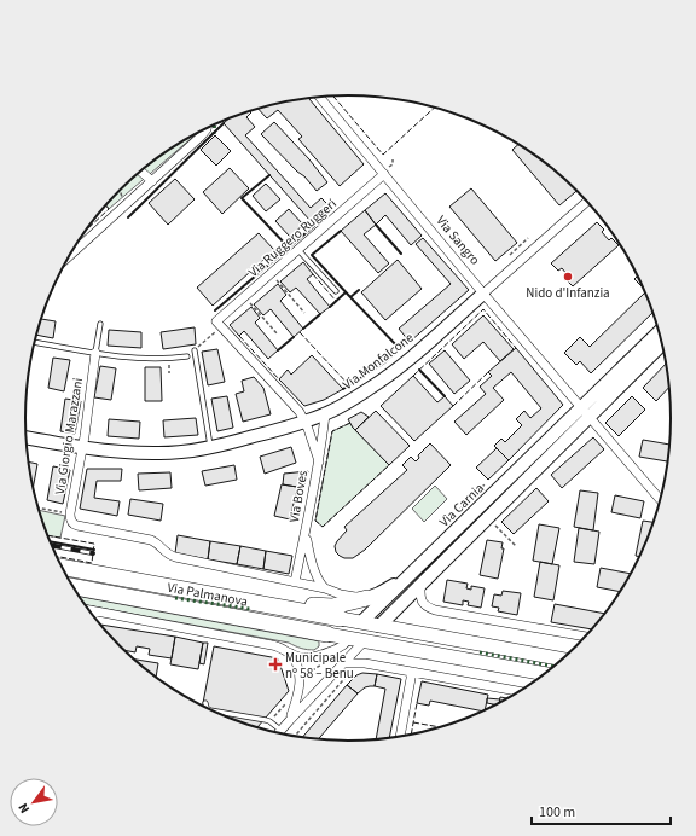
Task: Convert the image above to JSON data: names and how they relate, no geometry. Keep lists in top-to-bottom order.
{
  "streets": {
    "highway": ["Via Palmanova"],
    "street": [
      "Via Ruggero Ruggeri",
      "Via Sangro",
      "Via Monfalcone",
      "Via Giorgio Marazzani",
      "Via Boves",
      "Via Carnia"
    ]
  },
  "crossings": [
    ["Via Ruggero Ruggeri", "Via Sangro"],
    ["Via Ruggero Ruggeri", "Via Boves"],
    ["Via Sangro", "Via Monfalcone"],
    ["Via Sangro", "Via Carnia"],
    ["Via Monfalcone", "Via Giorgio Marazzani"],
    ["Via Monfalcone", "Via Boves"],
    ["Via Giorgio Marazzani", "Via Palmanova"],
    ["Via Boves", "Via Palmanova"],
    ["Via Carnia", "Via Palmanova"]
  ],
  "places": {
    "other": ["Nido d'Infanzia"],
    "health": ["Municipale nº 58 – Benu"]
  },
  "scale_bar": "100 m",
  "north": "bottom left"
}
